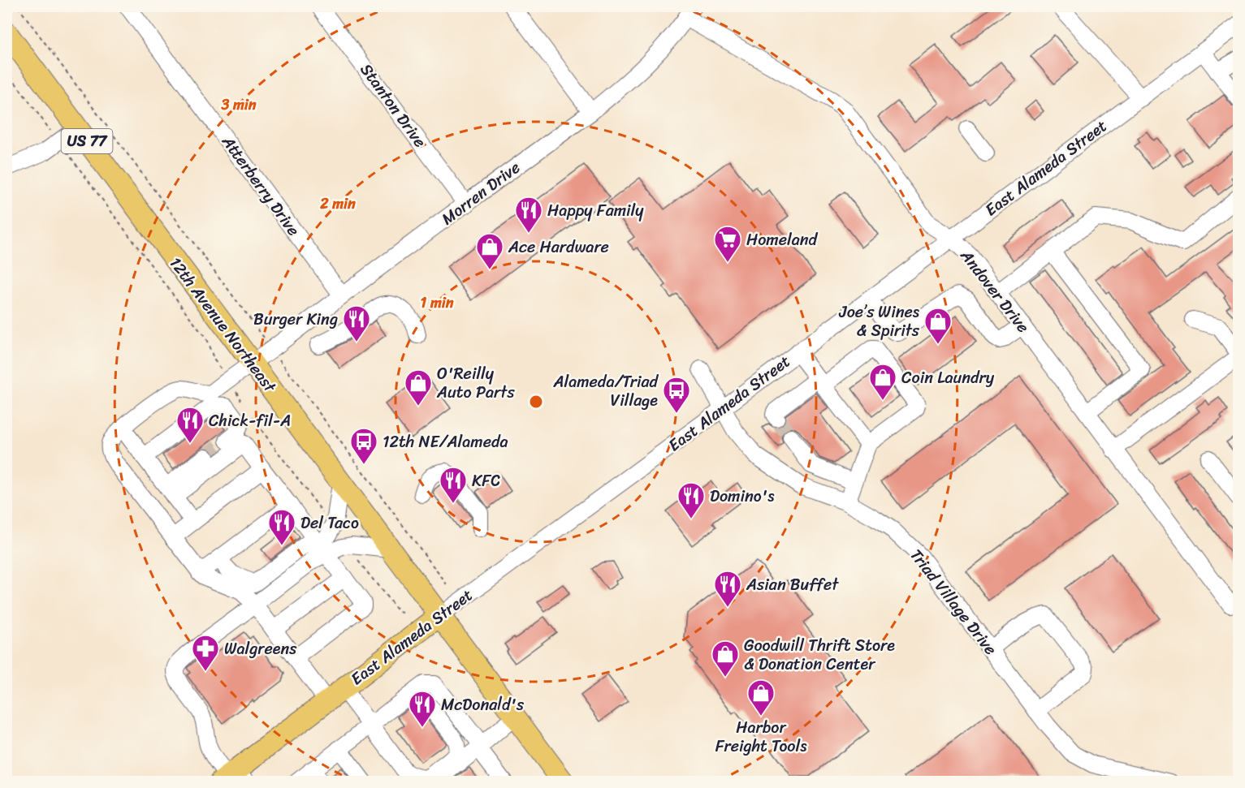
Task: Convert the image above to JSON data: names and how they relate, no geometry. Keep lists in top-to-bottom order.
{
  "streets": {
    "main road": ["US 77", "East Alameda Street", "12th Avenue Northeast"],
    "street": [
      "Stanton Drive",
      "Atterberry Drive",
      "Morren Drive",
      "Andover Drive",
      "Triad Village Drive"
    ]
  },
  "crossings": [
    ["Stanton Drive", "Morren Drive"],
    ["US 77", "East Alameda Street"],
    ["US 77", "12th Avenue Northeast"],
    ["East Alameda Street", "Andover Drive"],
    ["East Alameda Street", "12th Avenue Northeast"],
    ["East Alameda Street", "Triad Village Drive"],
    ["Atterberry Drive", "Morren Drive"],
    ["Morren Drive", "Andover Drive"],
    ["Morren Drive", "12th Avenue Northeast"]
  ],
  "places": {
    "restaurant": [
      "Happy Family",
      "Burger King",
      "Chick-fil-A",
      "KFC",
      "Domino's",
      "Del Taco",
      "Asian Buffet",
      "McDonald's"
    ],
    "supermarket": ["Homeland"],
    "shop": [
      "Ace Hardware",
      "Joe’s Wines & Spirits",
      "Coin Laundry",
      "O'Reilly Auto Parts",
      "Goodwill Thrift Store & Donation Center",
      "Harbor Freight Tools"
    ],
    "bus stop": ["Alameda/Triad Village", "12th NE/Alameda"],
    "pharmacy": ["Walgreens"]
  },
  "rings": ["3 min", "2 min", "1 min"]
}
